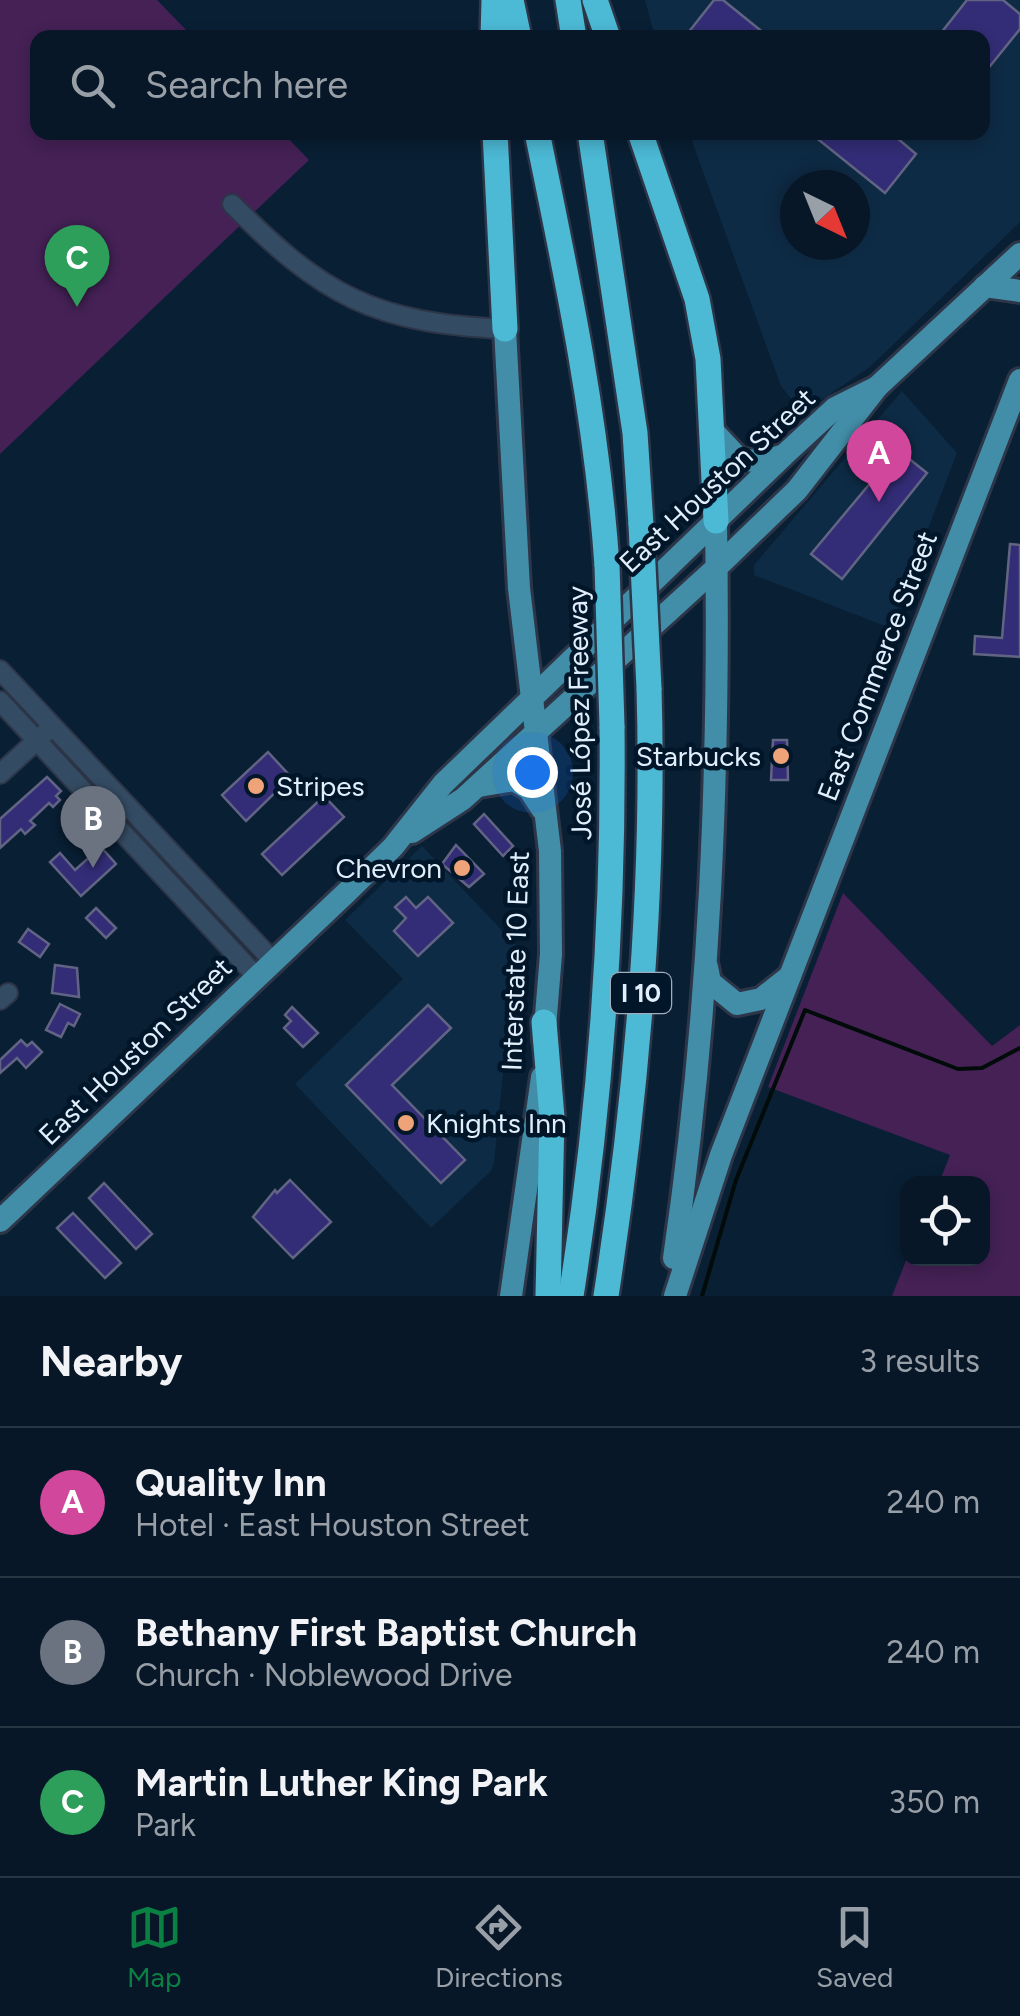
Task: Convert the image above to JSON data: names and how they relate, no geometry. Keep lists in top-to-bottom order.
{
  "streets": {
    "highway": ["José López Freeway", "I 10"],
    "main road": ["East Houston Street", "East Commerce Street", "Interstate 10 East"]
  },
  "crossings": [
    ["East Houston Street", "Interstate 10 East"]
  ],
  "places": [
    "Starbucks",
    "Stripes",
    "Chevron",
    "Knights Inn"
  ],
  "north": "bottom right",
  "page": {
    "search": "Search here",
    "pins": ["C", "A", "B"],
    "heading": ["Nearby", "3 results"],
    "list": [
      {
        "mark": "A",
        "name": "Quality Inn",
        "note": "Hotel · East Houston Street",
        "value": "240 m"
      },
      {
        "mark": "B",
        "name": "Bethany First Baptist Church",
        "note": "Church · Noblewood Drive",
        "value": "240 m"
      },
      {
        "mark": "C",
        "name": "Martin Luther King Park",
        "note": "Park",
        "value": "350 m"
      }
    ],
    "nav": ["Map", "Directions", "Saved"]
  }
}
